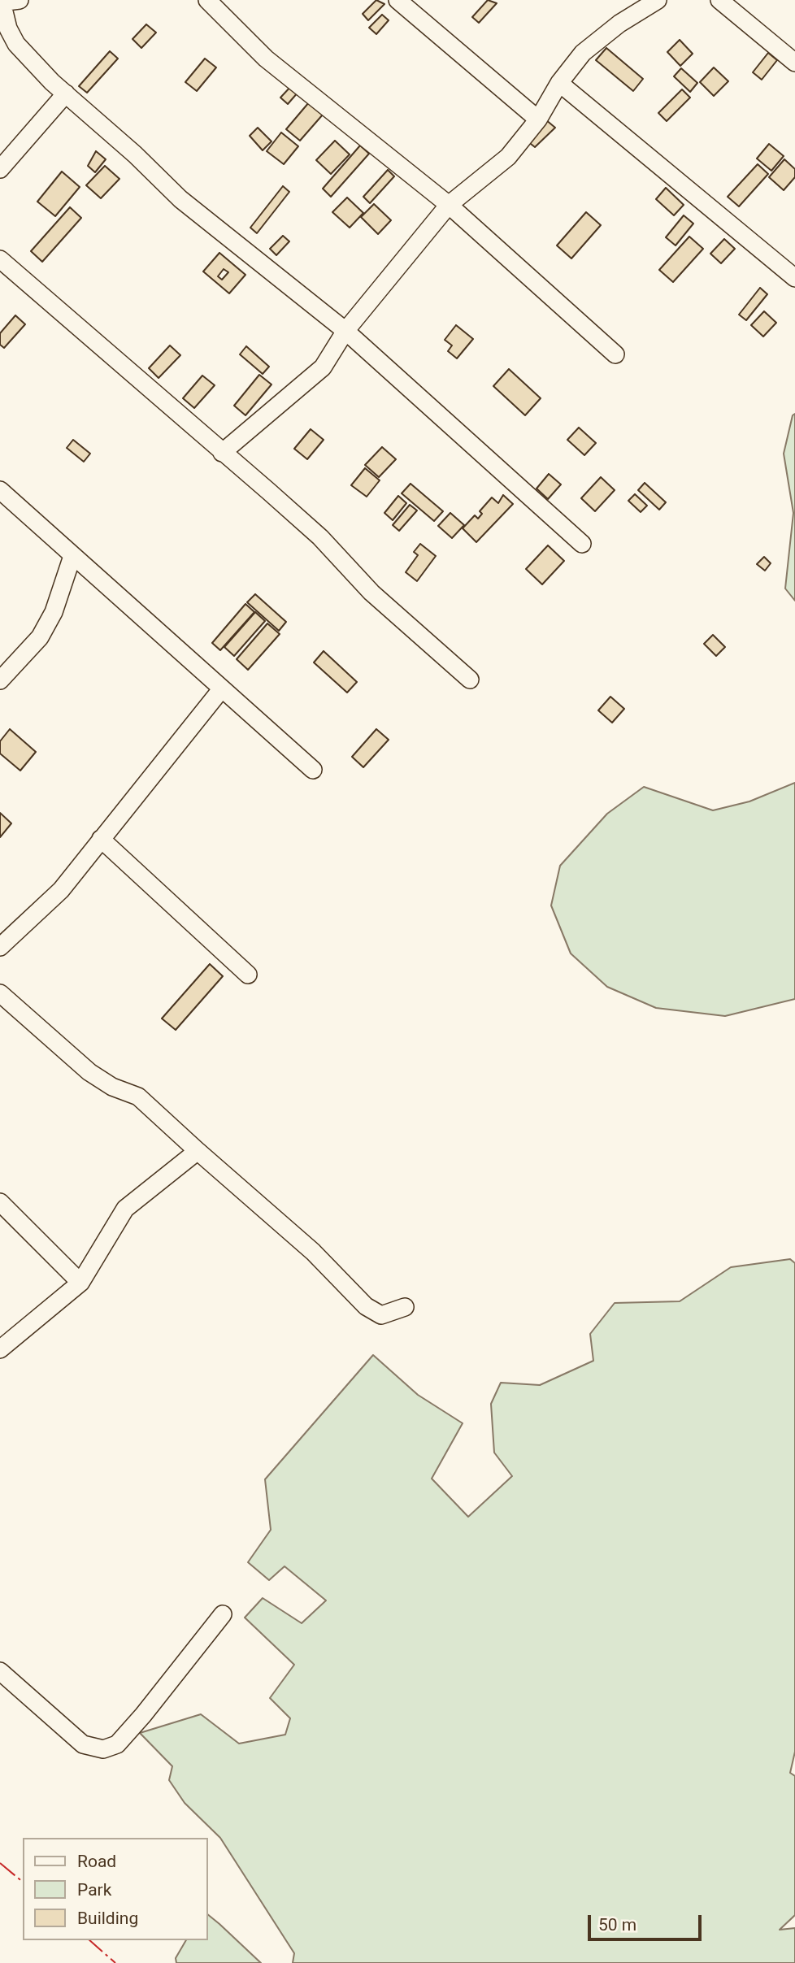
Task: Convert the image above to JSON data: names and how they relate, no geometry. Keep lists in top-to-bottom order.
{
  "legend": ["Road", "Park", "Building"],
  "scale_bar": "50 m"
}
